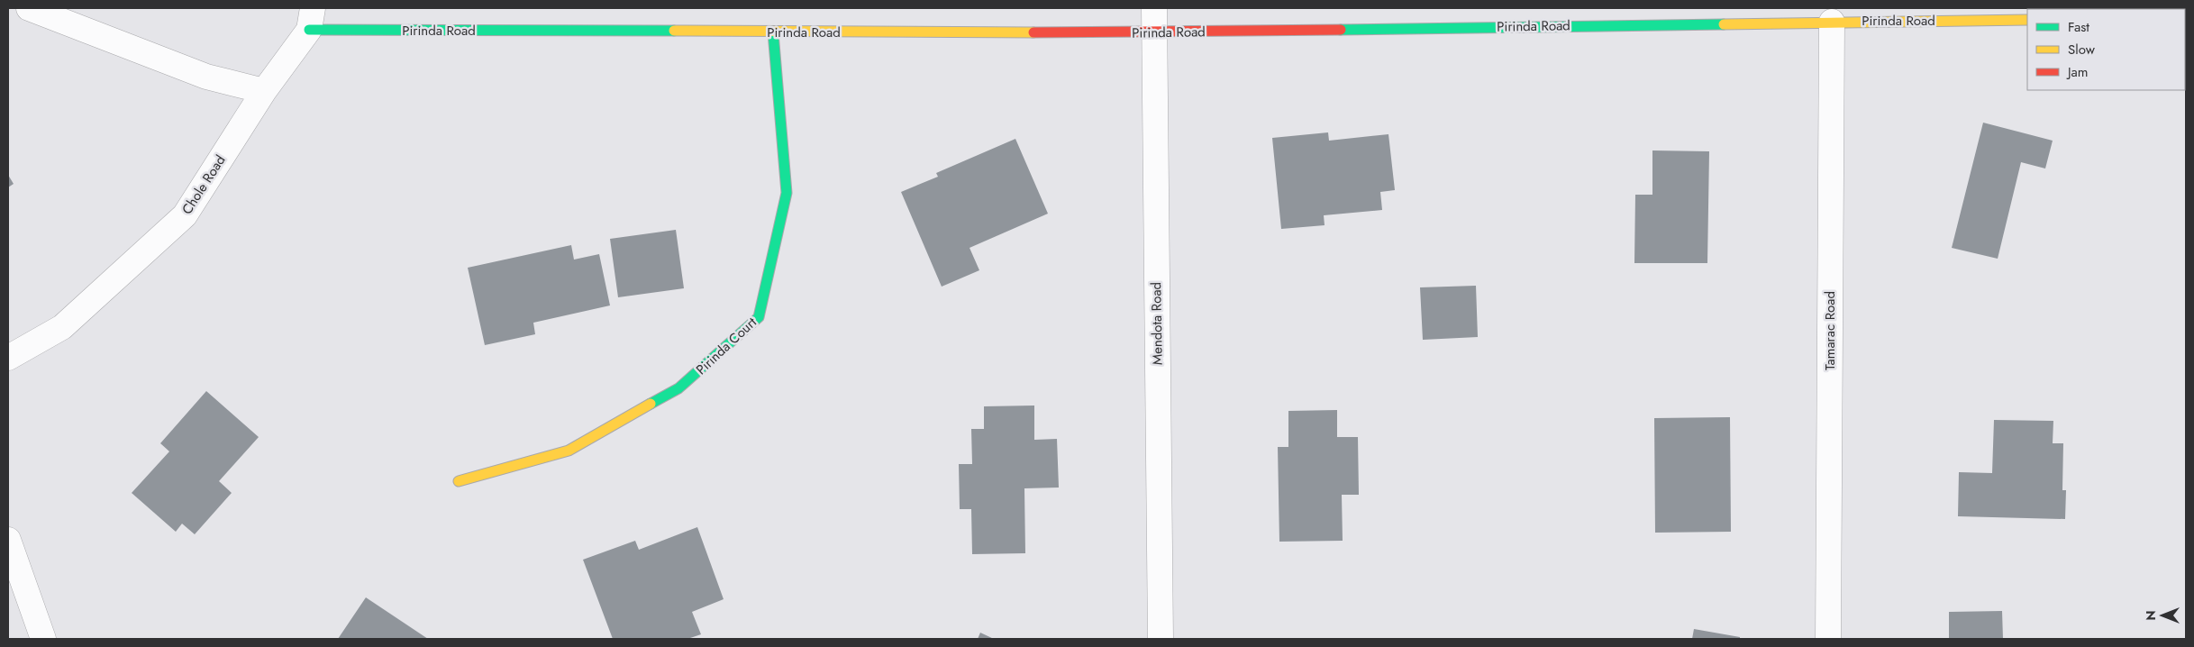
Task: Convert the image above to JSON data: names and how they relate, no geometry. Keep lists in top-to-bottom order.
{
  "streets": {
    "street": [
      "Pirinda Road",
      "Chole Road",
      "Mendota Road",
      "Tamarac Road",
      "Pirinda Court"
    ]
  },
  "crossings": [
    ["Pirinda Road", "Chole Road"],
    ["Pirinda Road", "Mendota Road"],
    ["Pirinda Road", "Tamarac Road"],
    ["Pirinda Road", "Pirinda Court"]
  ],
  "legend": ["Fast", "Slow", "Jam"],
  "north": "left"
}
